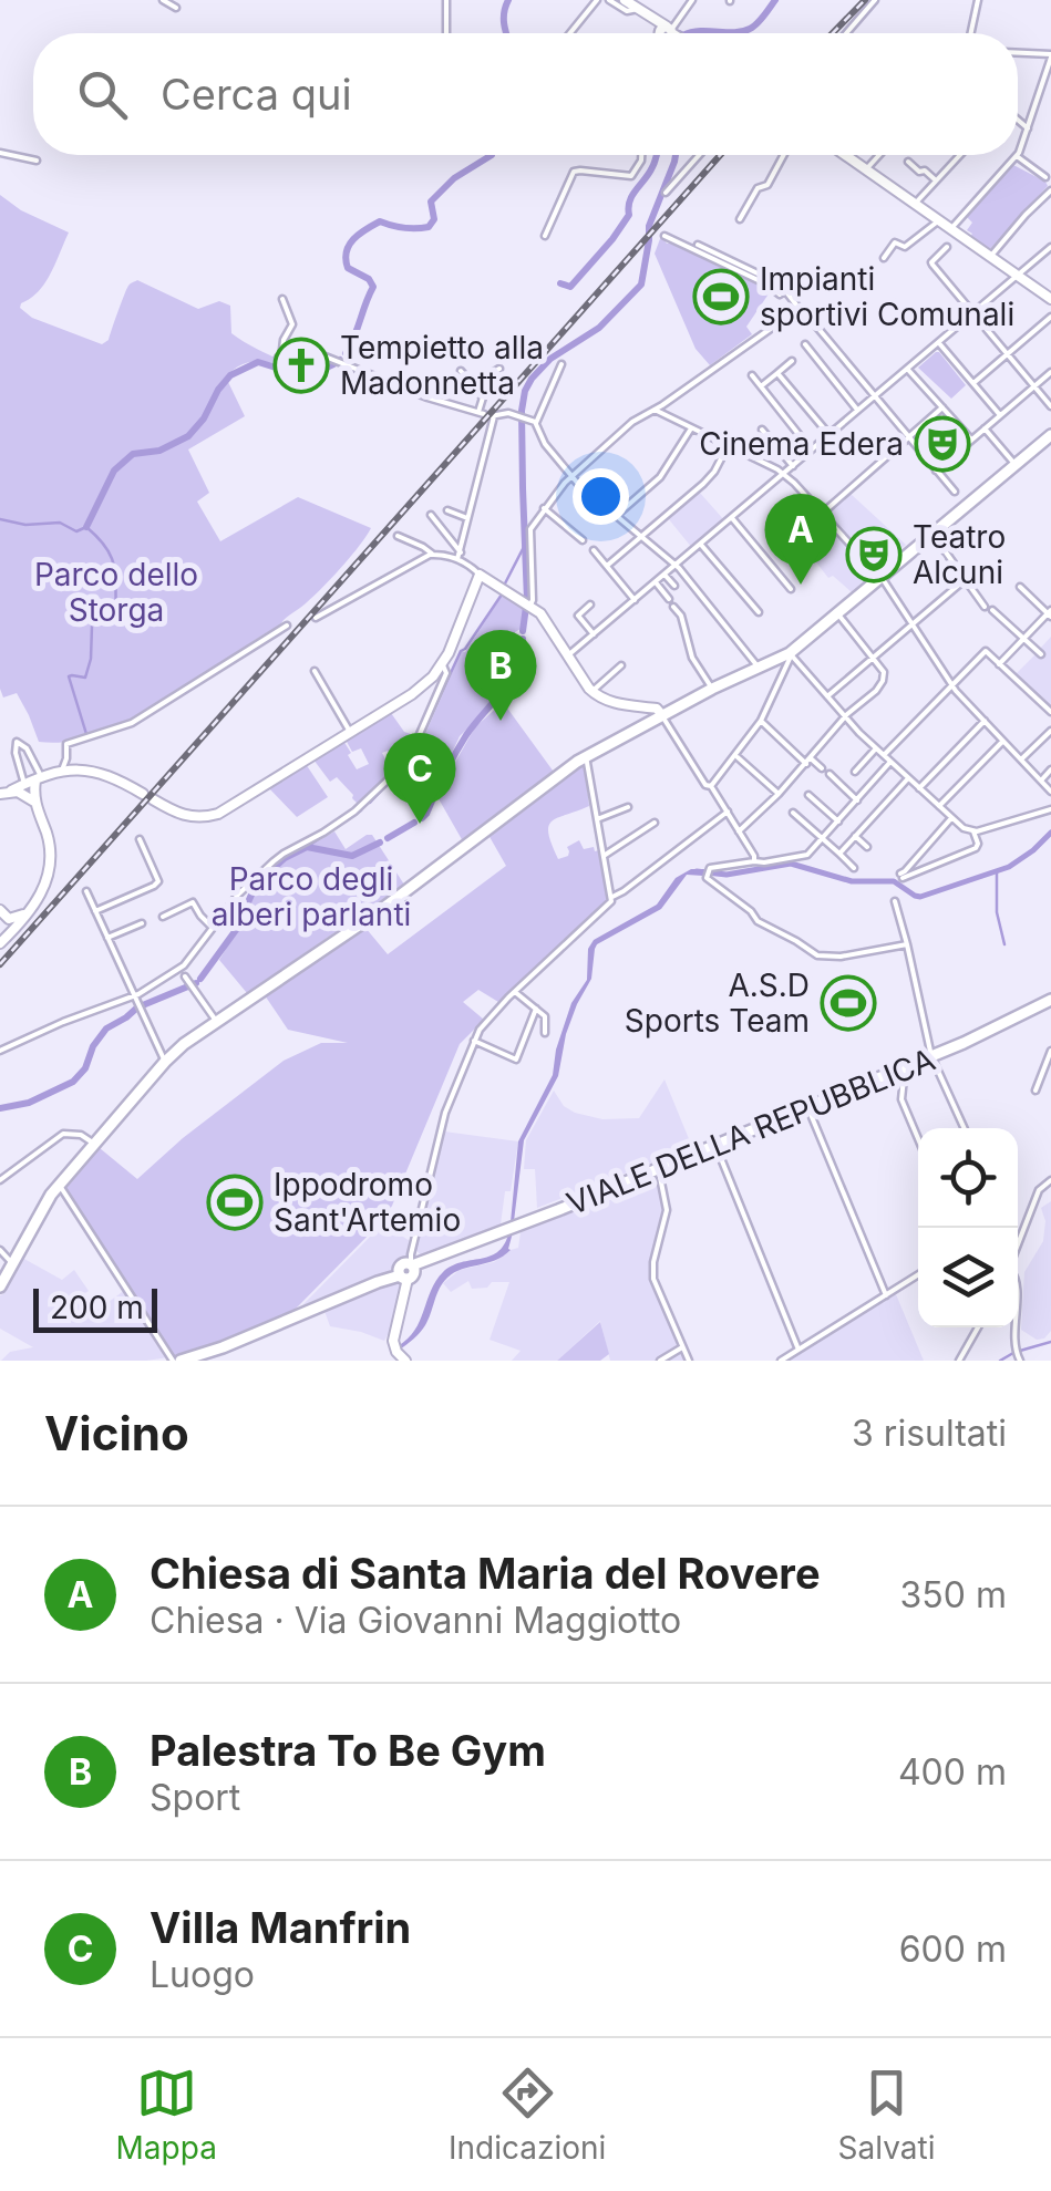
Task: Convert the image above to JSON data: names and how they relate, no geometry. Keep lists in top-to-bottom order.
{
  "streets": {
    "main road": ["VIALE DELLA REPUBBLICA"]
  },
  "parks": ["Parco dello Storga", "Parco degli alberi parlanti"],
  "places": {
    "sports": ["Impianti sportivi Comunali", "A.S.D Sports Team", "Ippodromo Sant'Artemio"],
    "church": ["Tempietto alla Madonnetta"],
    "theatre": ["Cinema Edera", "Teatro Alcuni"]
  },
  "scale_bar": "200 m",
  "page": {
    "search": "Cerca qui",
    "pins": ["A", "B", "C"],
    "scale": "200 m",
    "heading": ["Vicino", "3 risultati"],
    "list": [
      {
        "mark": "A",
        "name": "Chiesa di Santa Maria del Rovere",
        "note": "Chiesa · Via Giovanni Maggiotto",
        "value": "350 m"
      },
      {
        "mark": "B",
        "name": "Palestra To Be Gym",
        "note": "Sport",
        "value": "400 m"
      },
      {
        "mark": "C",
        "name": "Villa Manfrin",
        "note": "Luogo",
        "value": "600 m"
      }
    ],
    "nav": ["Mappa", "Indicazioni", "Salvati"]
  }
}
